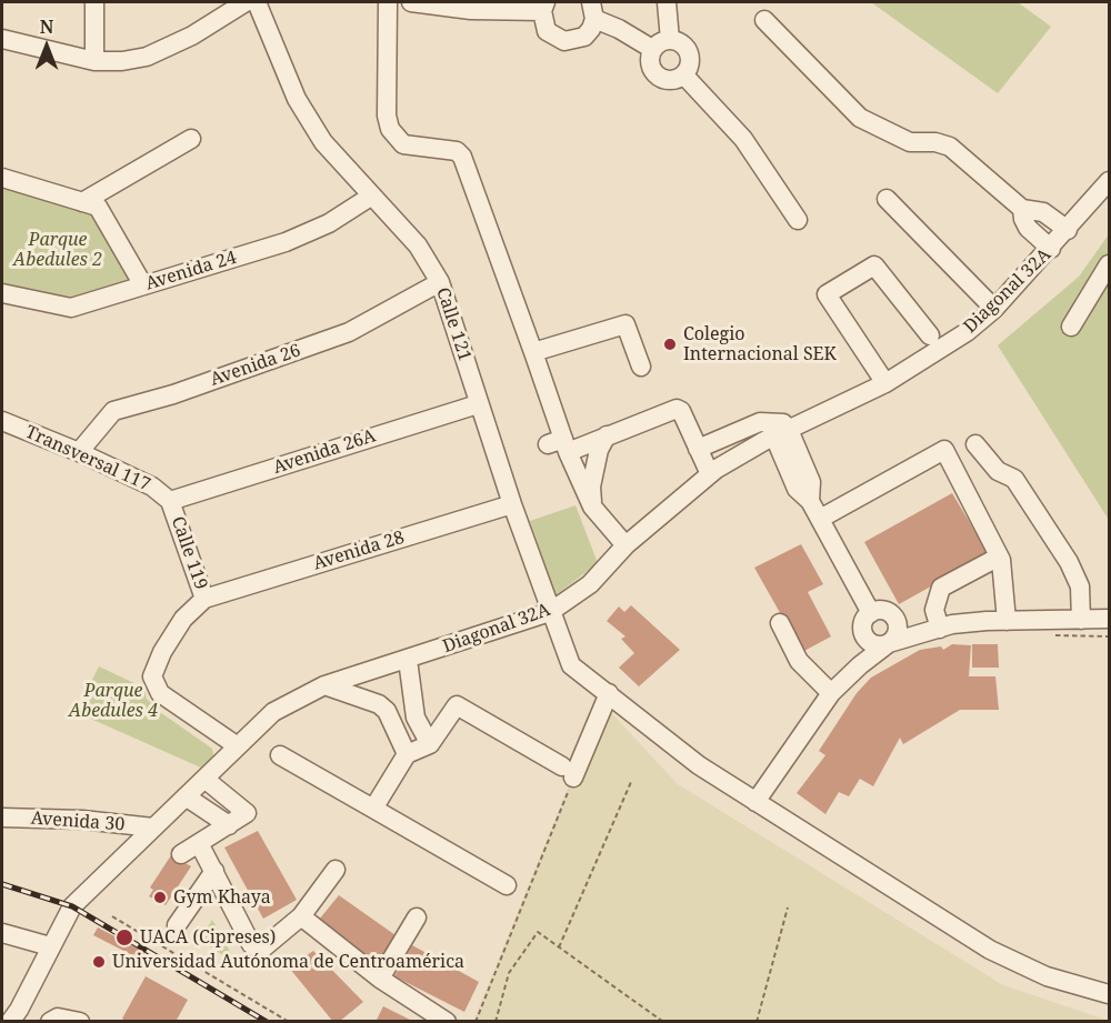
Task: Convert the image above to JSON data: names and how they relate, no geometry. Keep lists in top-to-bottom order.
{
  "streets": {
    "street": [
      "Avenida 24",
      "Diagonal 32A",
      "Calle 121",
      "Avenida 26",
      "Avenida 26A",
      "Transversal 117",
      "Avenida 28",
      "Calle 119",
      "Avenida 30"
    ]
  },
  "crossings": [
    ["Avenida 24", "Calle 121"],
    ["Diagonal 32A", "Calle 121"],
    ["Diagonal 32A", "Calle 119"],
    ["Diagonal 32A", "Avenida 30"],
    ["Calle 121", "Avenida 26"],
    ["Calle 121", "Avenida 26A"],
    ["Calle 121", "Avenida 28"],
    ["Avenida 26", "Transversal 117"],
    ["Avenida 26A", "Transversal 117"],
    ["Avenida 26A", "Calle 119"],
    ["Transversal 117", "Calle 119"],
    ["Avenida 28", "Calle 119"]
  ],
  "parks": ["Parque Abedules 2", "Parque Abedules 4"],
  "places": [
    "Colegio Internacional SEK",
    "Gym Khaya",
    "UACA (Cipreses)",
    "Universidad Autónoma de Centroamérica"
  ],
  "north": "top"
}
